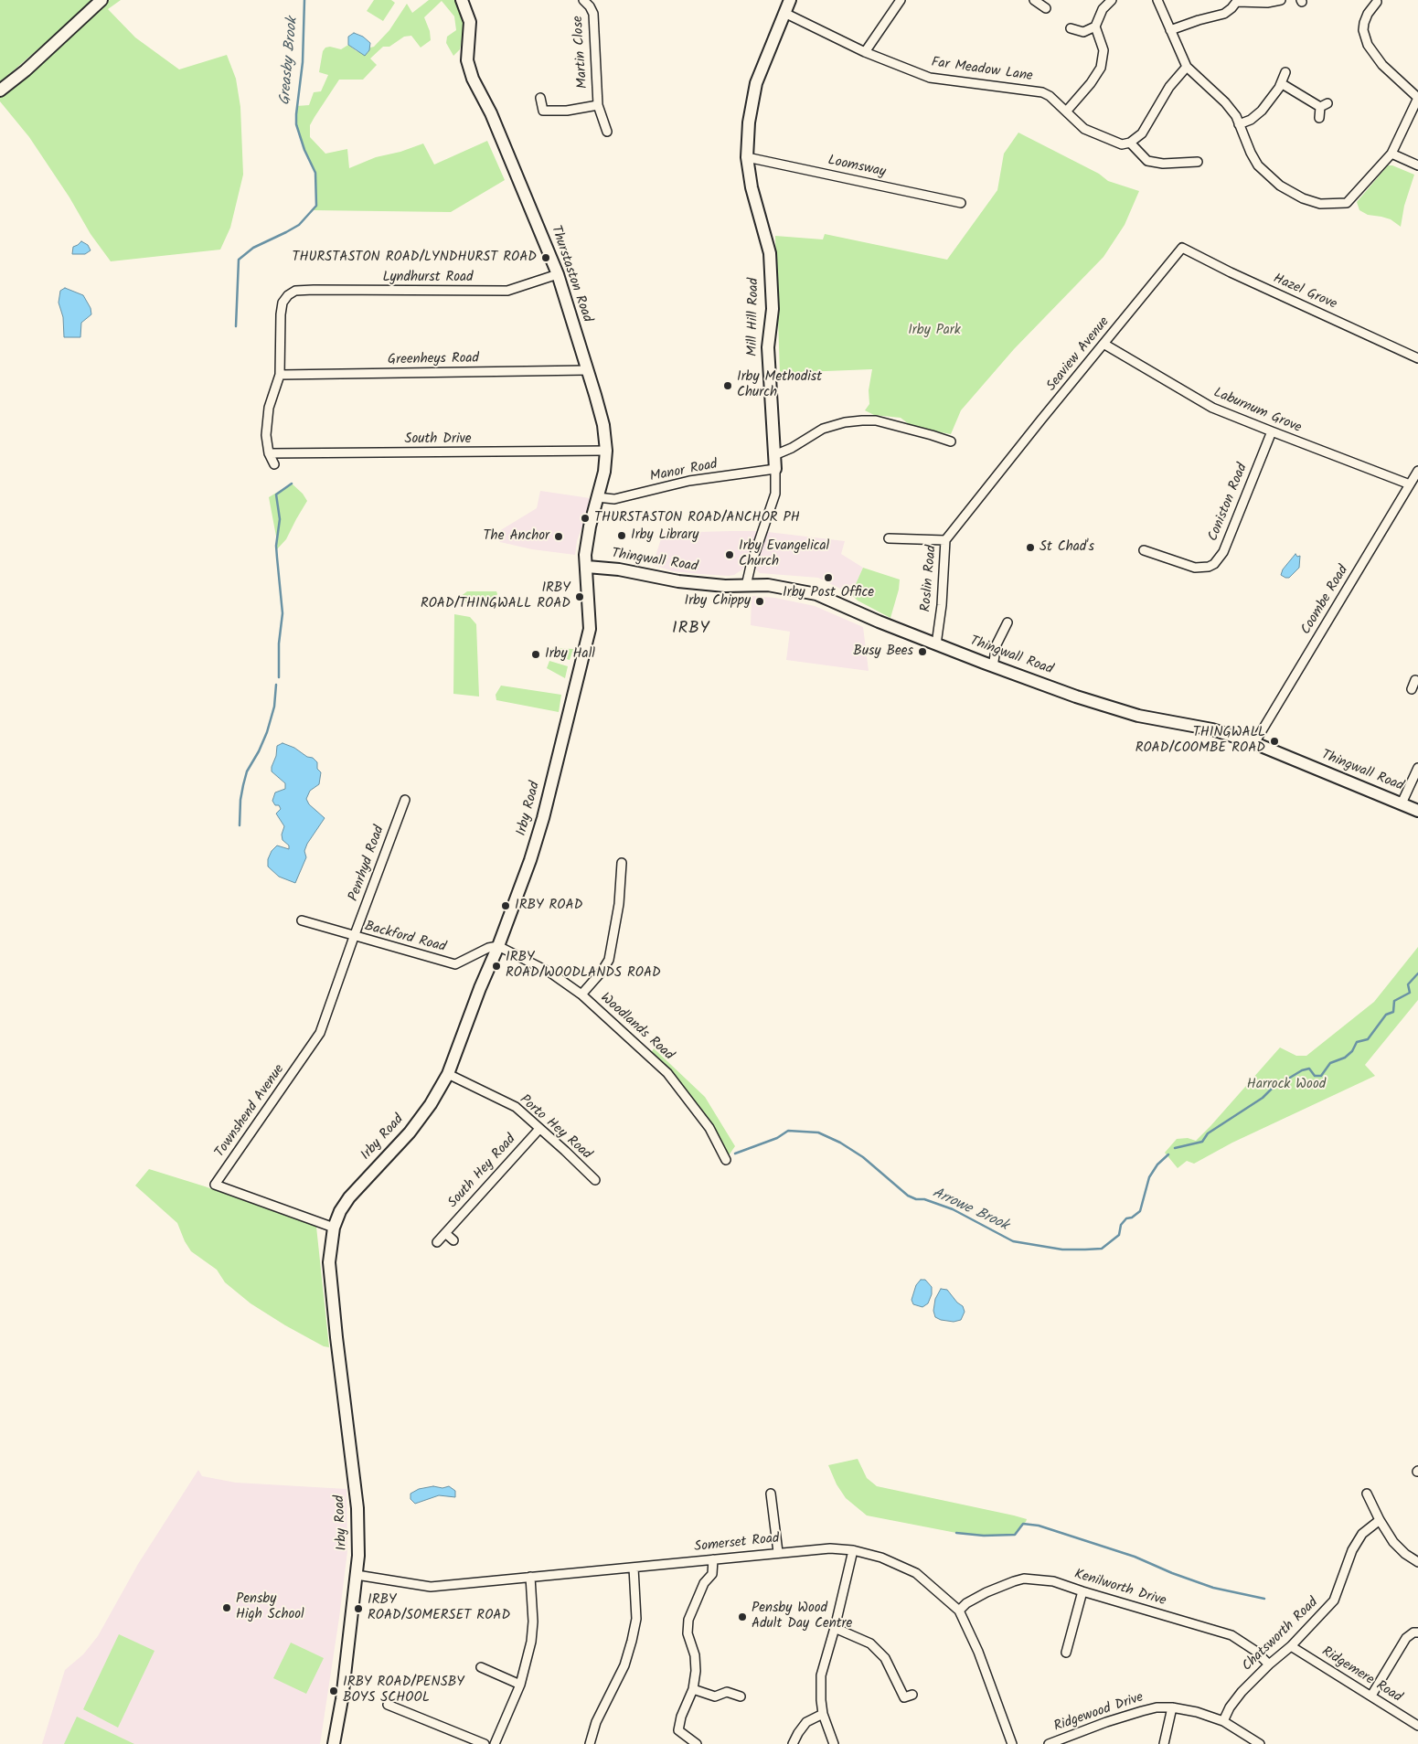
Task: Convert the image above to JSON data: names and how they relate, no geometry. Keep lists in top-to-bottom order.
{
  "streets": {
    "street": [
      "Martin Close",
      "Far Meadow Lane",
      "Loomsway",
      "Thurstaston Road",
      "Lyndhurst Road",
      "Hazel Grove",
      "Mill Hill Road",
      "Seaview Avenue",
      "Greenheys Road",
      "Laburnum Grove",
      "South Drive",
      "Manor Road",
      "Coniston Road",
      "Thingwall Road",
      "Roslin Road",
      "Coombe Road",
      "Irby Road",
      "Penrhyd Road",
      "Backford Road",
      "Woodlands Road",
      "Townshend Avenue",
      "Porto Hey Road",
      "South Hey Road",
      "Somerset Road",
      "Kenilworth Drive",
      "Chatsworth Road",
      "Ridgemere Road",
      "Ridgewood Drive"
    ]
  },
  "crossings": [
    ["Far Meadow Lane", "Mill Hill Road"],
    ["Loomsway", "Mill Hill Road"],
    ["Thurstaston Road", "Lyndhurst Road"],
    ["Thurstaston Road", "Greenheys Road"],
    ["Thurstaston Road", "South Drive"],
    ["Thurstaston Road", "Manor Road"],
    ["Thurstaston Road", "Thingwall Road"],
    ["Thurstaston Road", "Irby Road"],
    ["Lyndhurst Road", "Greenheys Road"],
    ["Hazel Grove", "Seaview Avenue"],
    ["Mill Hill Road", "Manor Road"],
    ["Mill Hill Road", "Thingwall Road"],
    ["Seaview Avenue", "Laburnum Grove"],
    ["Seaview Avenue", "Roslin Road"],
    ["Laburnum Grove", "Coniston Road"],
    ["Laburnum Grove", "Coombe Road"],
    ["Thingwall Road", "Roslin Road"],
    ["Thingwall Road", "Coombe Road"],
    ["Thingwall Road", "Irby Road"],
    ["Irby Road", "Backford Road"],
    ["Irby Road", "Woodlands Road"],
    ["Irby Road", "Townshend Avenue"],
    ["Irby Road", "Porto Hey Road"],
    ["Irby Road", "Somerset Road"],
    ["Penrhyd Road", "Backford Road"],
    ["Penrhyd Road", "Townshend Avenue"],
    ["Backford Road", "Woodlands Road"],
    ["Backford Road", "Townshend Avenue"],
    ["Porto Hey Road", "South Hey Road"],
    ["Somerset Road", "Kenilworth Drive"],
    ["Kenilworth Drive", "Chatsworth Road"],
    ["Chatsworth Road", "Ridgemere Road"],
    ["Chatsworth Road", "Ridgewood Drive"]
  ],
  "districts": ["IRBY"],
  "water": ["Greasby Brook", "Arrowe Brook"],
  "parks": ["Irby Park", "Harrock Wood"],
  "places": [
    "THURSTASTON ROAD/LYNDHURST ROAD",
    "Irby Methodist Church",
    "THURSTASTON ROAD/ANCHOR PH",
    "Irby Library",
    "The Anchor",
    "St Chad's",
    "Irby Evangelical Church",
    "Irby Post Office",
    "IRBY ROAD/THINGWALL ROAD",
    "Irby Chippy",
    "Busy Bees",
    "Irby Hall",
    "THINGWALL ROAD/COOMBE ROAD",
    "IRBY ROAD",
    "IRBY ROAD/WOODLANDS ROAD",
    "Pensby High School",
    "IRBY ROAD/SOMERSET ROAD",
    "Pensby Wood Adult Day Centre",
    "IRBY ROAD/PENSBY BOYS SCHOOL"
  ]
}
